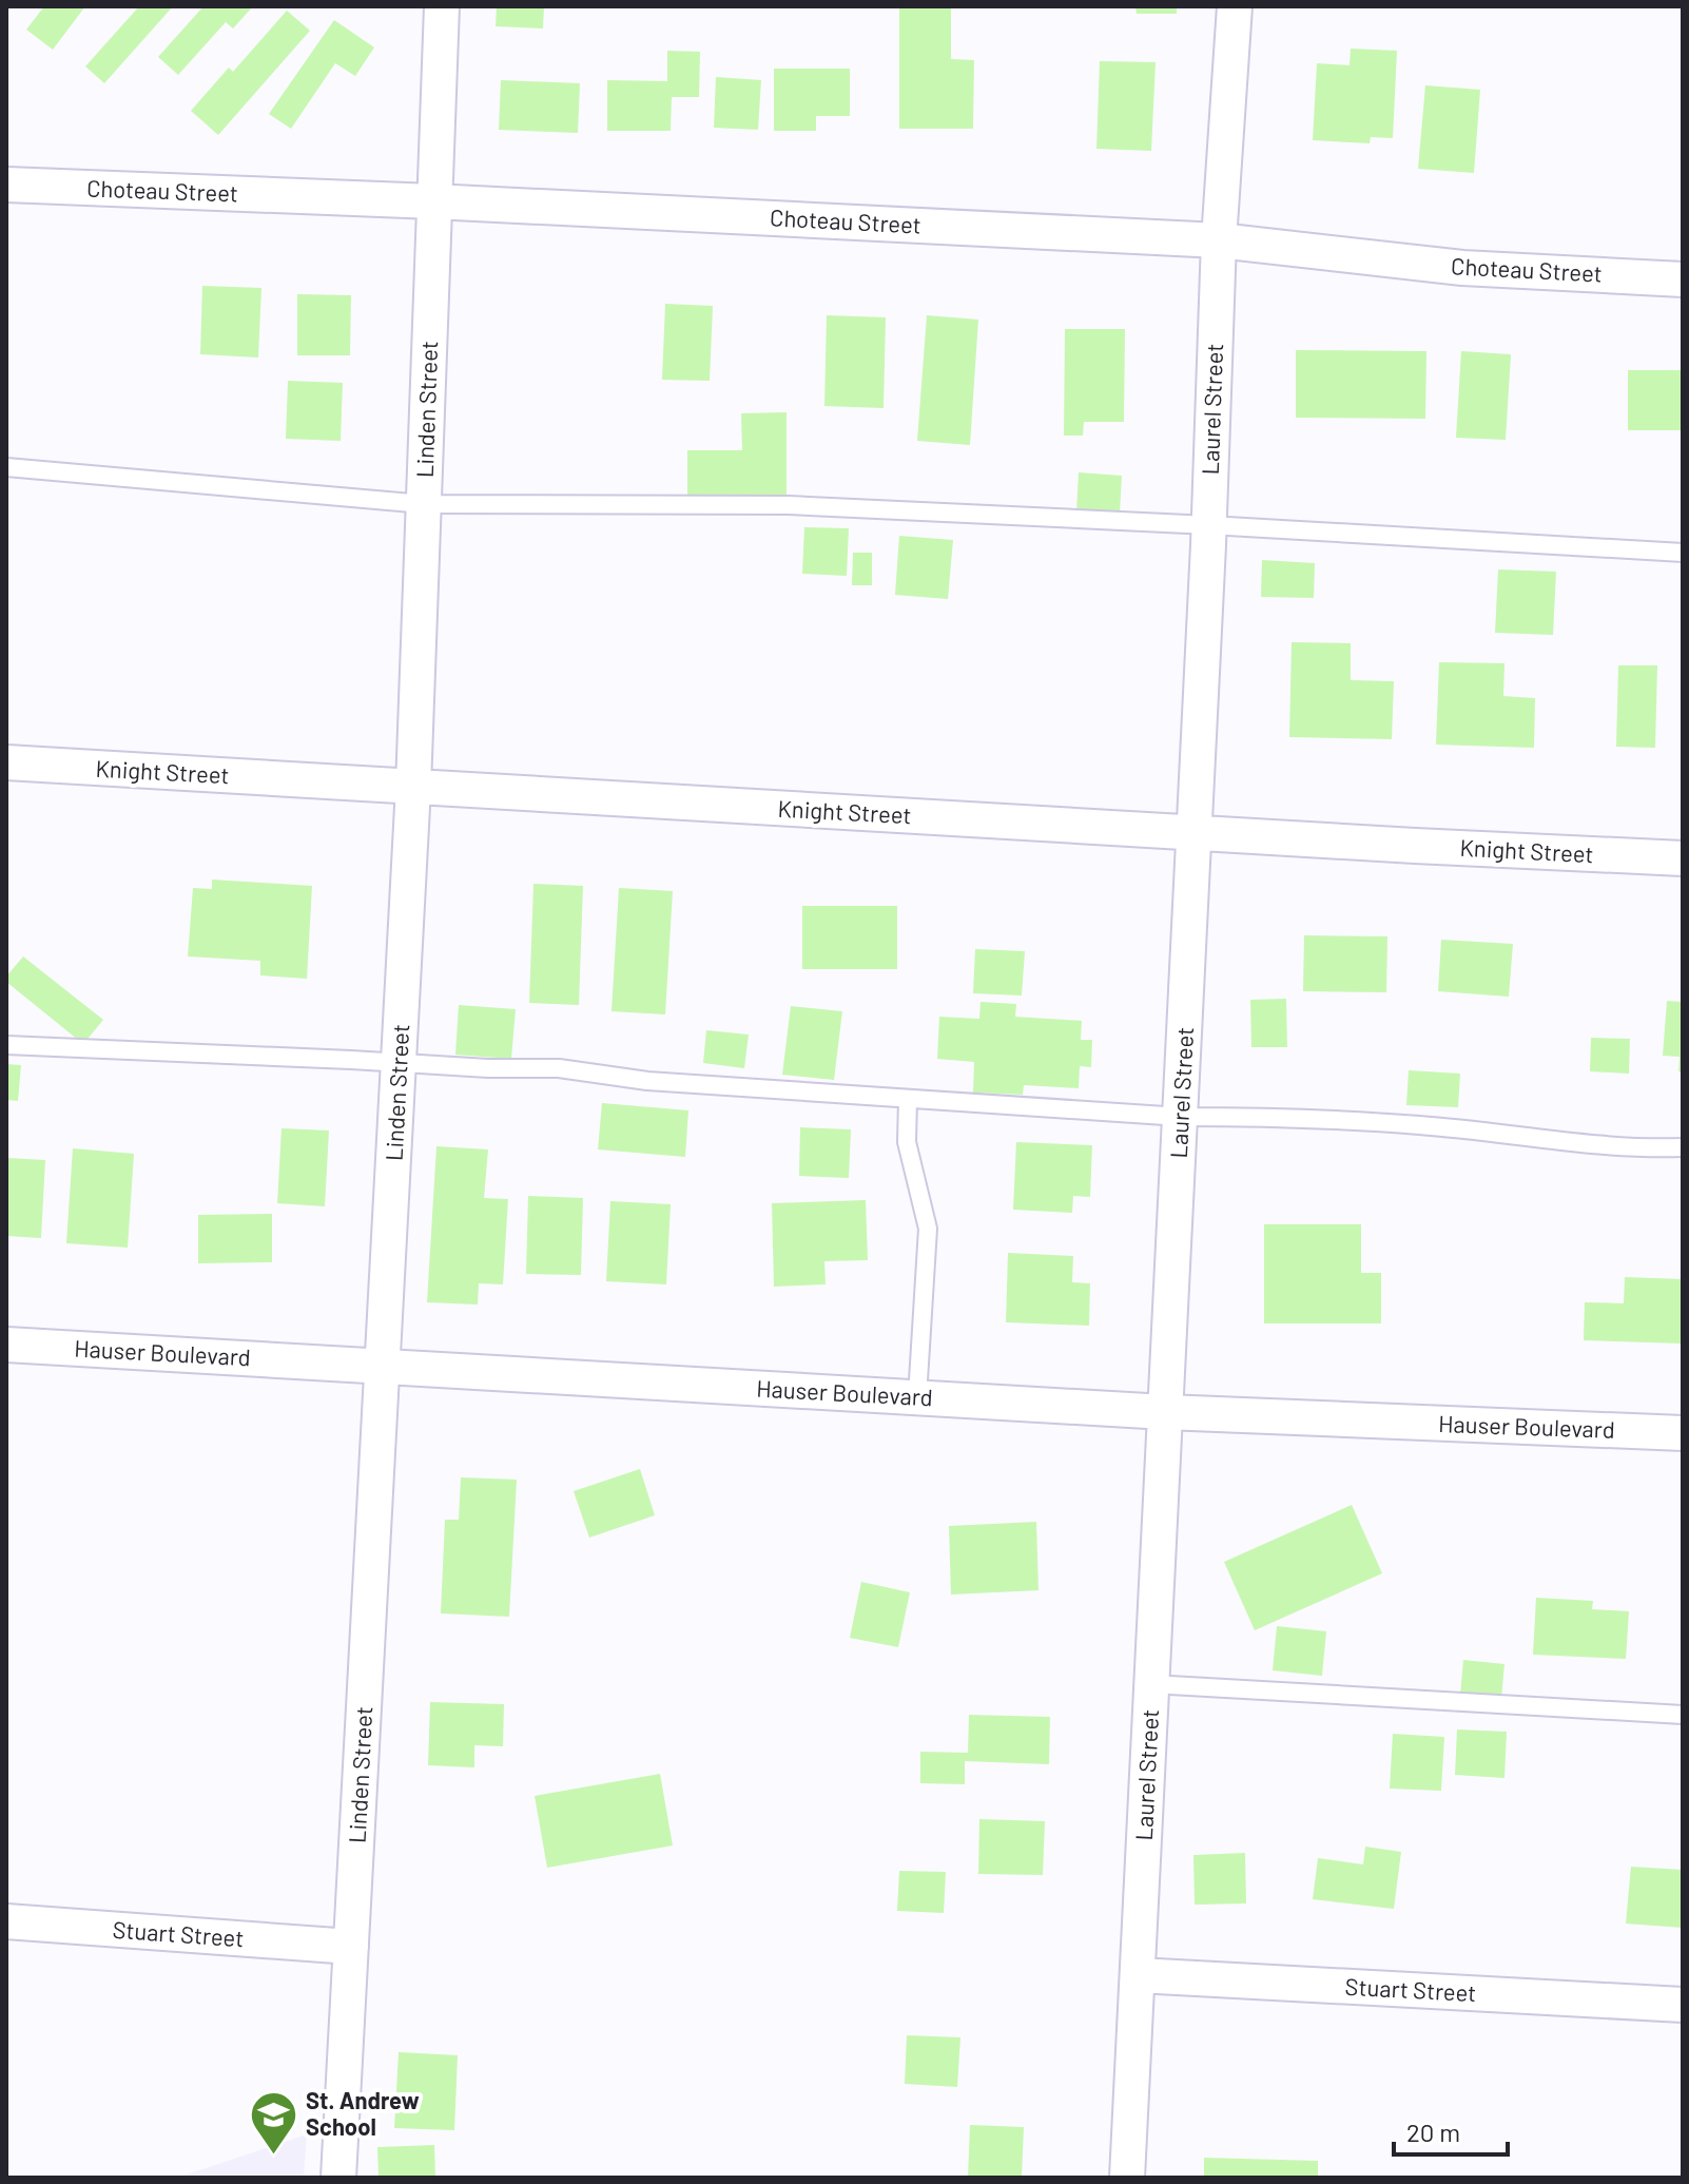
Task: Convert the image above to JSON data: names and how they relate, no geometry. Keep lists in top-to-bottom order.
{
  "streets": {
    "street": [
      "Choteau Street",
      "Linden Street",
      "Laurel Street",
      "Knight Street",
      "Hauser Boulevard",
      "Stuart Street"
    ]
  },
  "crossings": [
    ["Choteau Street", "Linden Street"],
    ["Choteau Street", "Laurel Street"],
    ["Linden Street", "Knight Street"],
    ["Linden Street", "Hauser Boulevard"],
    ["Linden Street", "Stuart Street"],
    ["Laurel Street", "Knight Street"],
    ["Laurel Street", "Hauser Boulevard"],
    ["Laurel Street", "Stuart Street"]
  ],
  "places": {
    "school or university": ["St. Andrew School"]
  },
  "scale_bar": "20 m"
}
